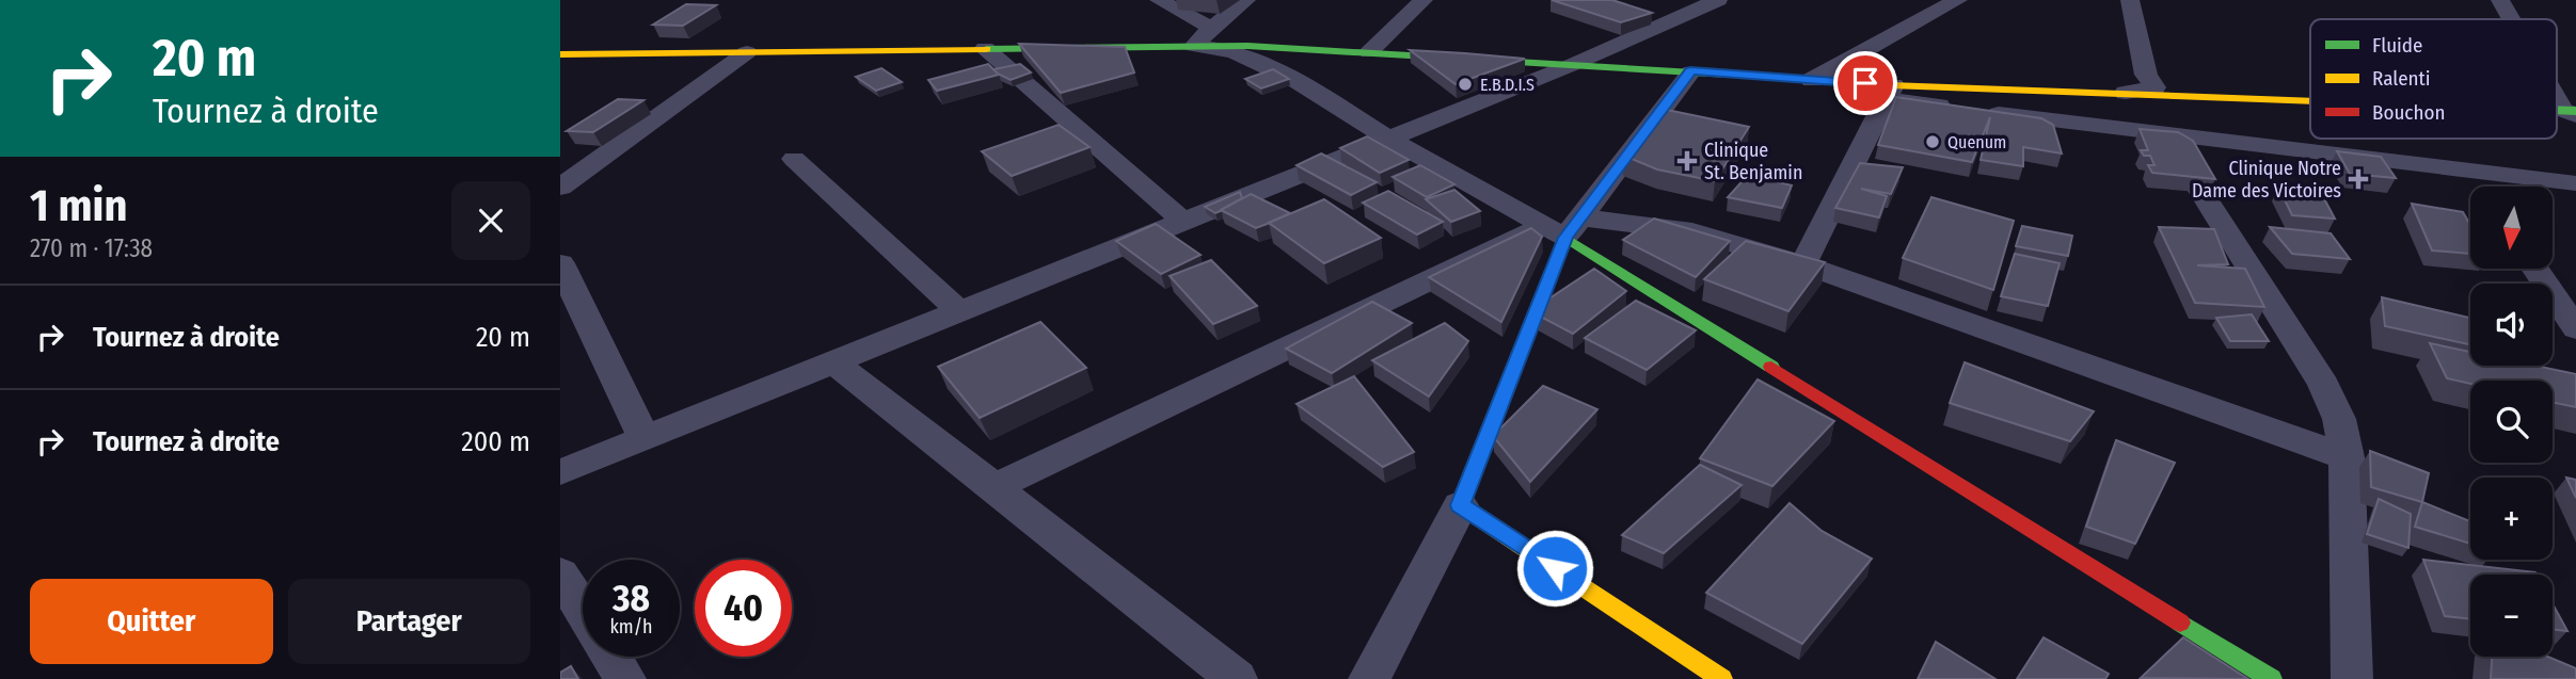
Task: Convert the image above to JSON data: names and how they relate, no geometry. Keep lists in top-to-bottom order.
{
  "places": {
    "other": ["E.B.D.I.S", "Quenum"],
    "health": ["Clinique St. Benjamin", "Clinique Notre Dame des Victoires"]
  },
  "legend": ["Fluide", "Ralenti", "Bouchon"],
  "north": "bottom",
  "page": {
    "turn": ["20 m", "Tournez à droite"],
    "heading": ["1 min", "270 m · 17:38"],
    "map_buttons": ["+", "−"],
    "list": [
      {
        "name": "Tournez à droite",
        "value": "20 m"
      },
      {
        "name": "Tournez à droite",
        "value": "200 m"
      }
    ],
    "speed": "38 km/h",
    "limit": "40",
    "buttons": ["Quitter", "Partager"]
  }
}
